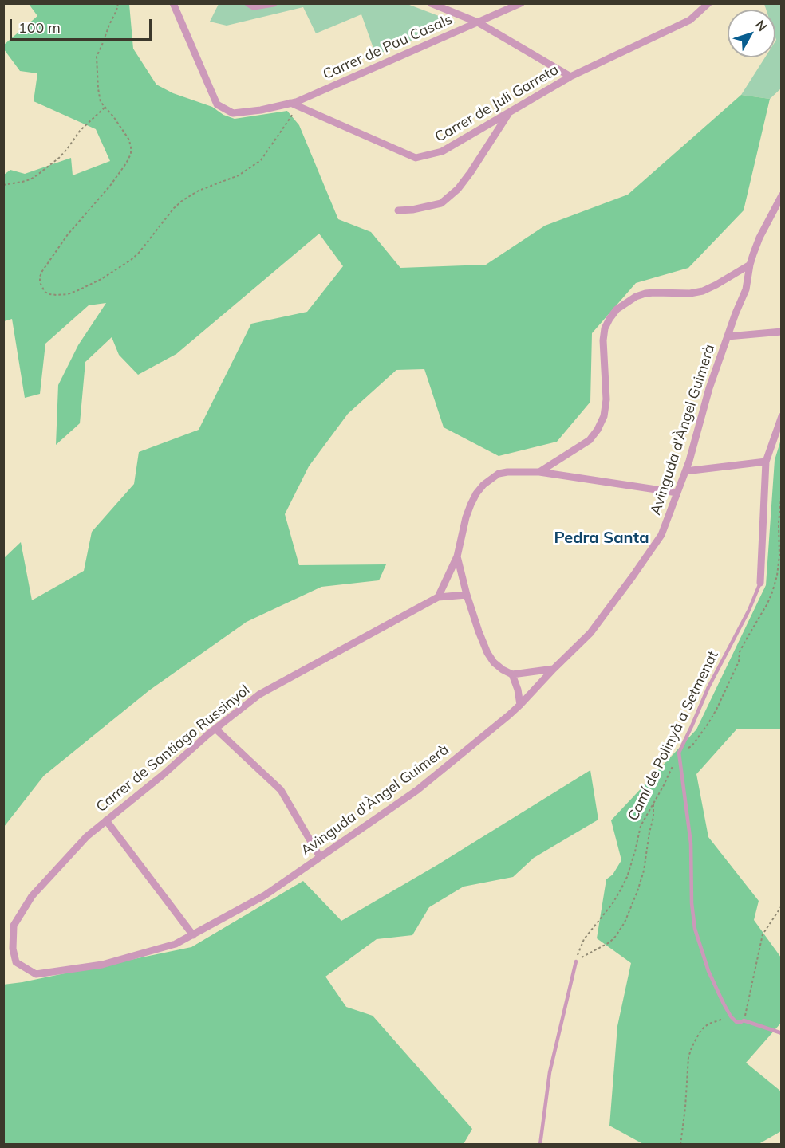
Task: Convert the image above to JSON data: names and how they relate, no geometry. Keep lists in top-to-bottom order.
{
  "streets": {
    "street": [
      "Carrer de Pau Casals",
      "Carrer de Juli Garreta",
      "Avinguda d'Àngel Guimerà",
      "Carrer de Santiago Russinyol"
    ],
    "lane": ["Camí de Polinyà a Setmenat"]
  },
  "crossings": [
    ["Carrer de Pau Casals", "Carrer de Juli Garreta"],
    ["Avinguda d'Àngel Guimerà", "Carrer de Santiago Russinyol"]
  ],
  "districts": ["Pedra Santa"],
  "scale_bar": "100 m",
  "north": "top right"
}
